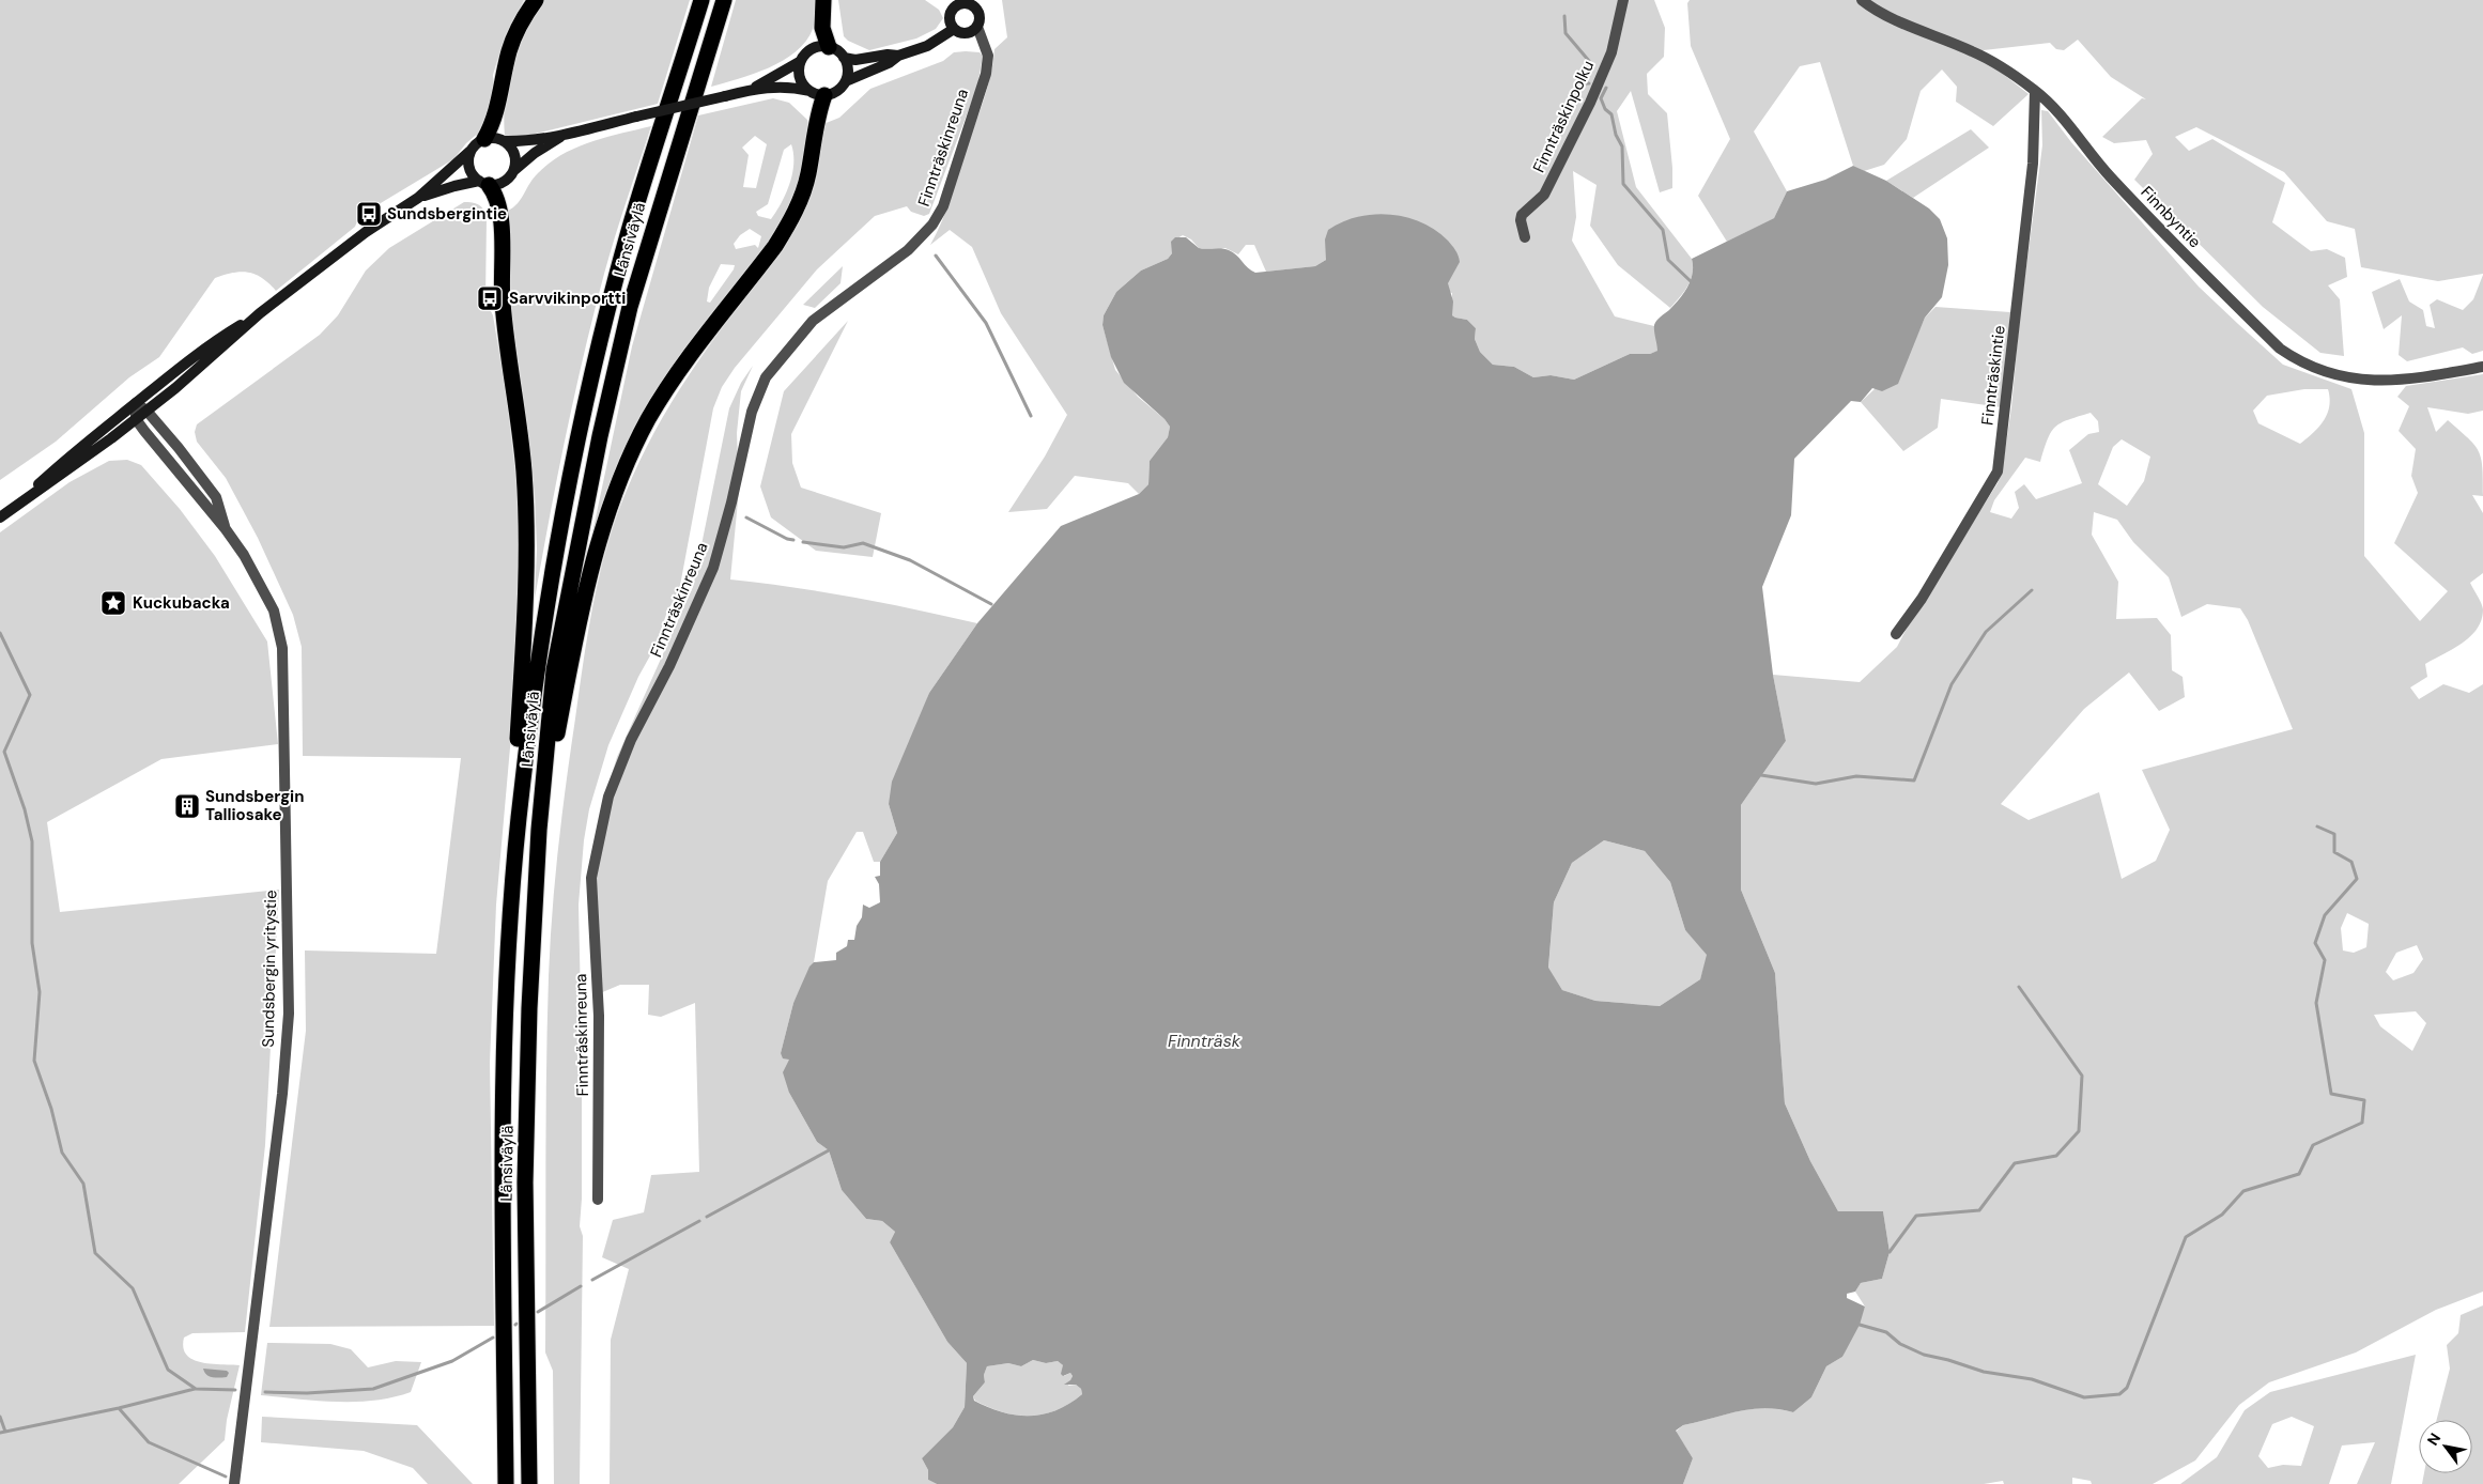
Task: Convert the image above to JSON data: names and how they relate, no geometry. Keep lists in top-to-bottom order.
{
  "streets": {
    "highway": ["Länsiväylä"],
    "street": [
      "Finnträskinpolku",
      "Finnträskinreuna",
      "Finnbyntie",
      "Finnträskintie",
      "Sundsbergin yritystie"
    ]
  },
  "crossings": [
    ["Finnbyntie", "Finnträskintie"]
  ],
  "water": ["Finnträsk"],
  "places": {
    "bus stop": ["Sundsbergintie", "Sarvvikinportti"],
    "place": ["Kuckubacka"],
    "building": ["Sundsbergin Talliosake"]
  },
  "north": "top left"
}
